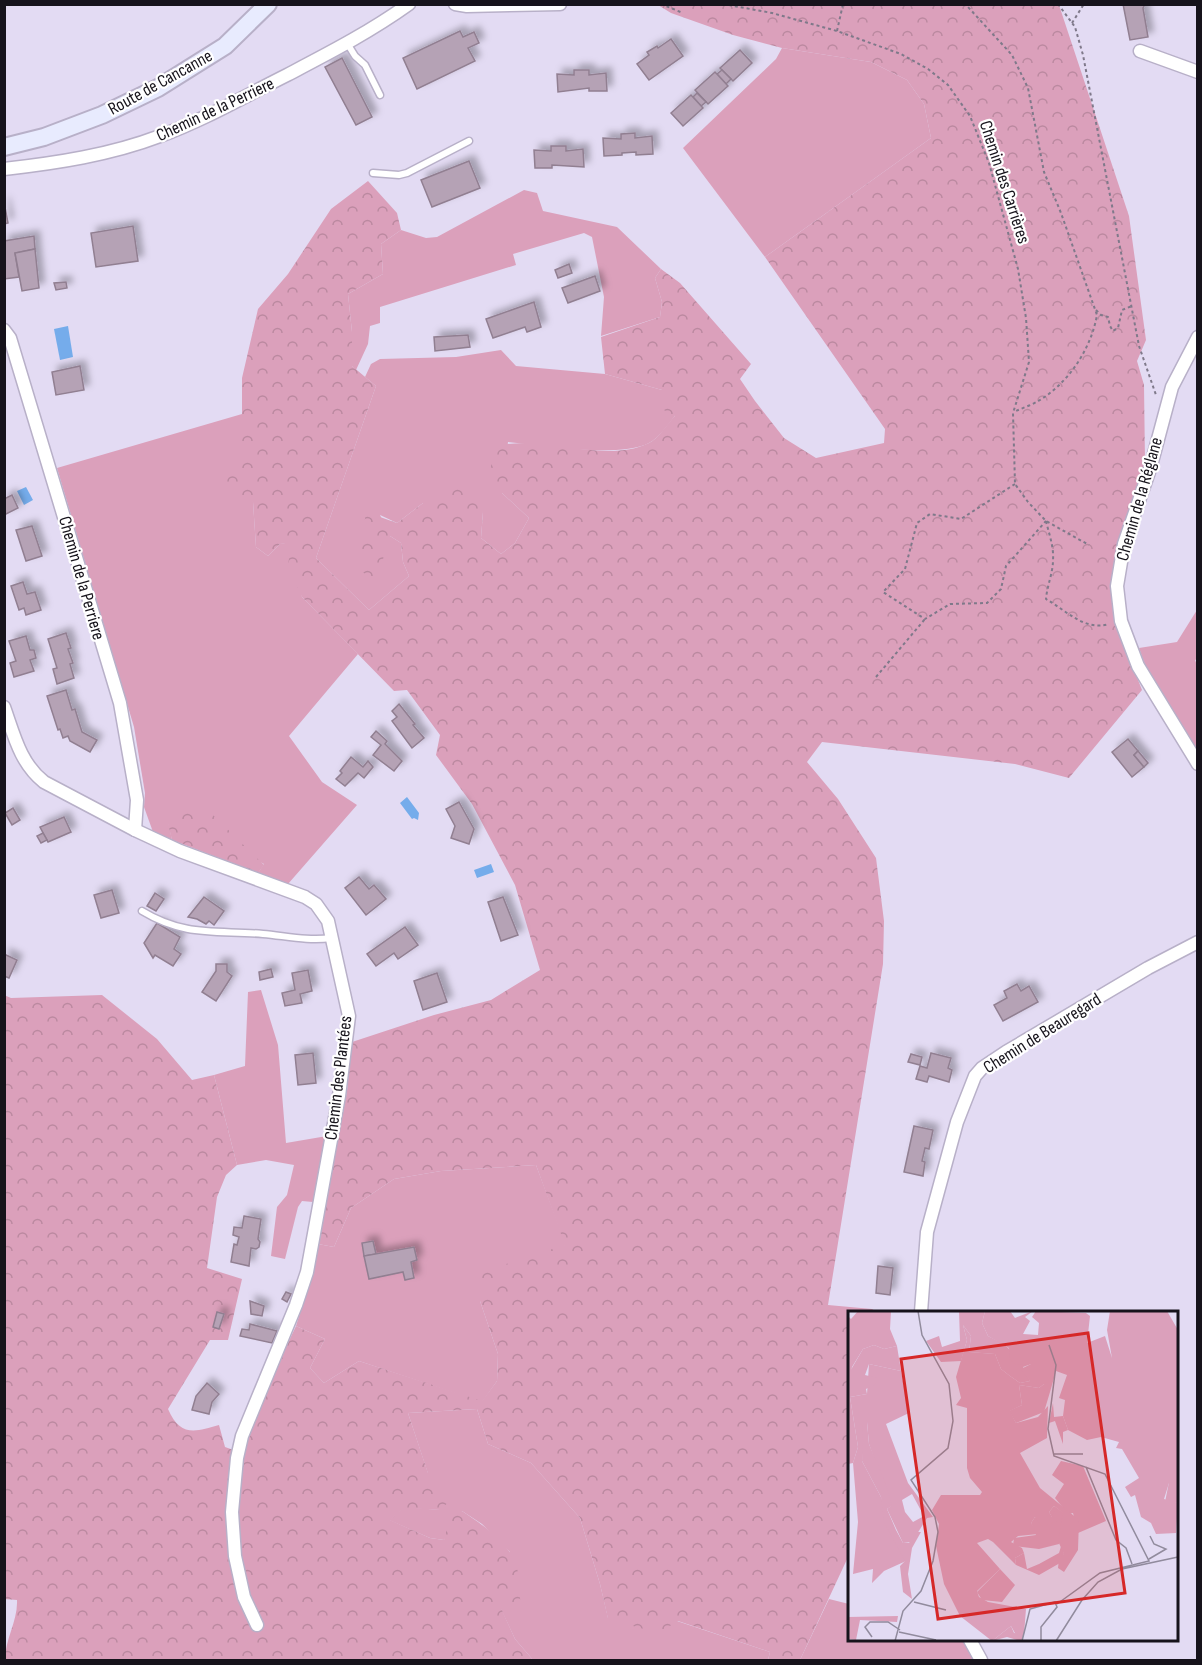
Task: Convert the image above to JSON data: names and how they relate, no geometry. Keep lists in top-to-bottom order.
{
  "streets": {
    "main road": ["Route de Cancanne"],
    "street": [
      "Chemin de la Perriere",
      "Chemin de la Réglane",
      "Chemin de Beauregard",
      "Chemin des Plantées"
    ],
    "path": ["Chemin des Carrières"]
  },
  "crossings": [
    ["Chemin de la Perriere", "Chemin des Plantées"]
  ]
}
